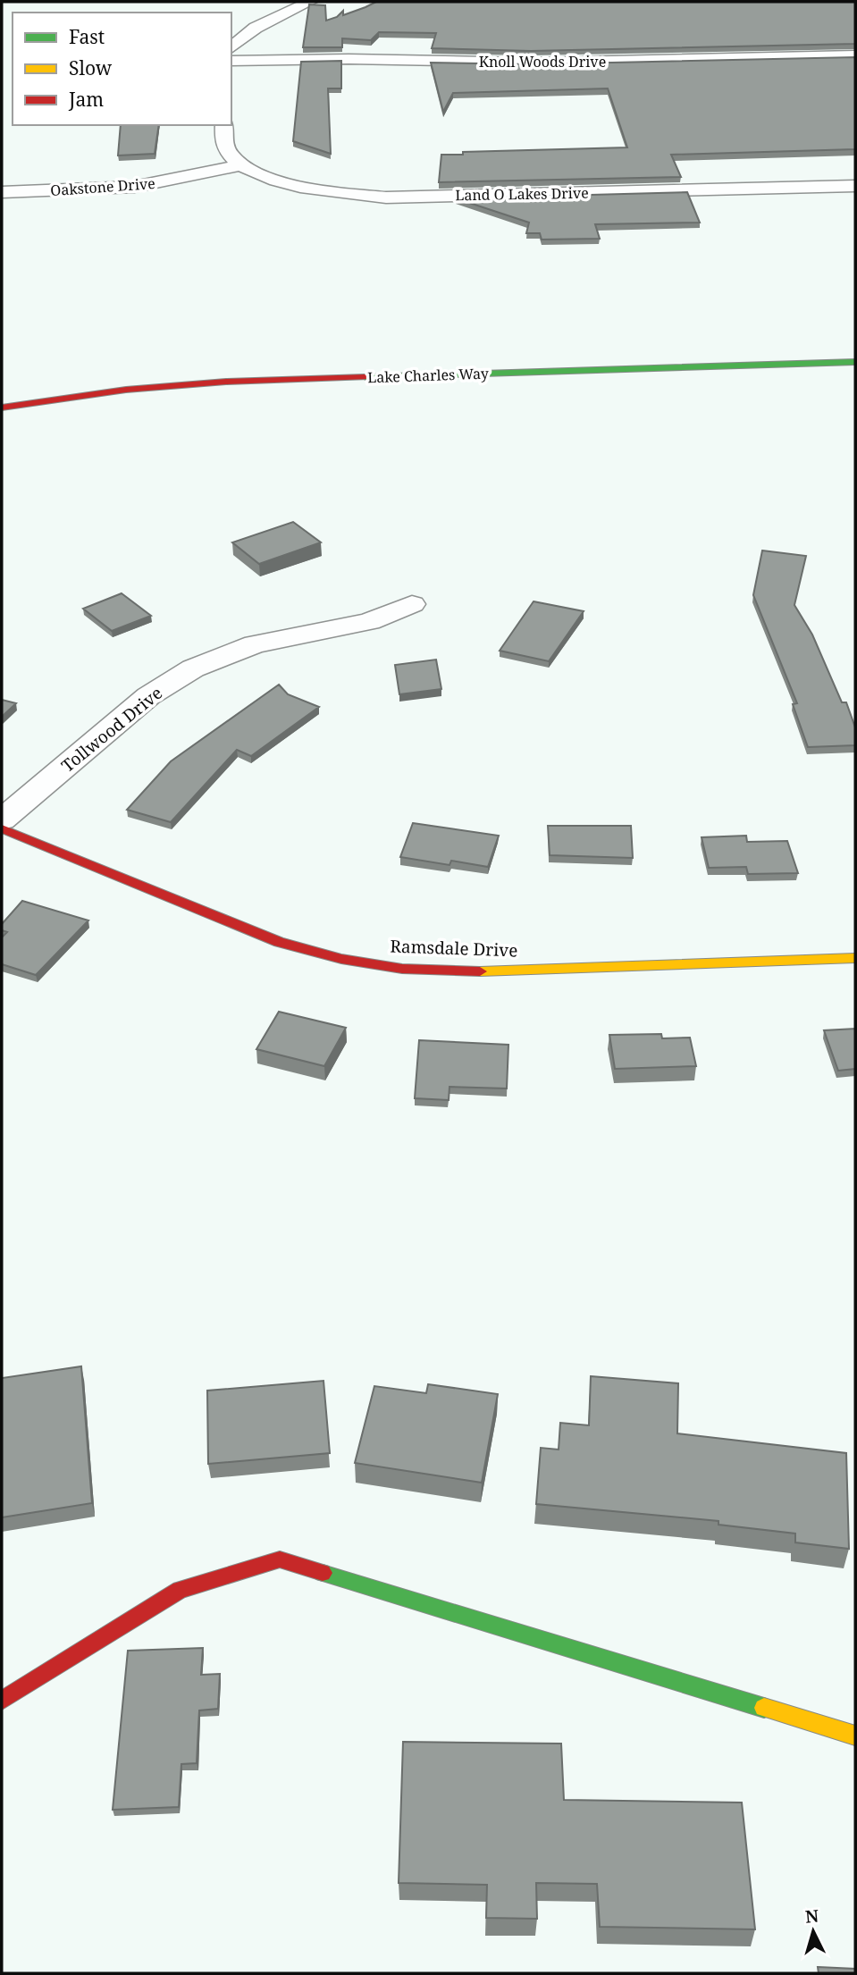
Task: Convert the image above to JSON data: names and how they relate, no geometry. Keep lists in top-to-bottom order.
{
  "streets": {
    "street": [
      "Knoll Woods Drive",
      "Oakstone Drive",
      "Land O Lakes Drive",
      "Lake Charles Way",
      "Tollwood Drive",
      "Ramsdale Drive"
    ]
  },
  "crossings": [
    ["Oakstone Drive", "Land O Lakes Drive"]
  ],
  "legend": ["Fast", "Slow", "Jam"],
  "north": "top"
}
